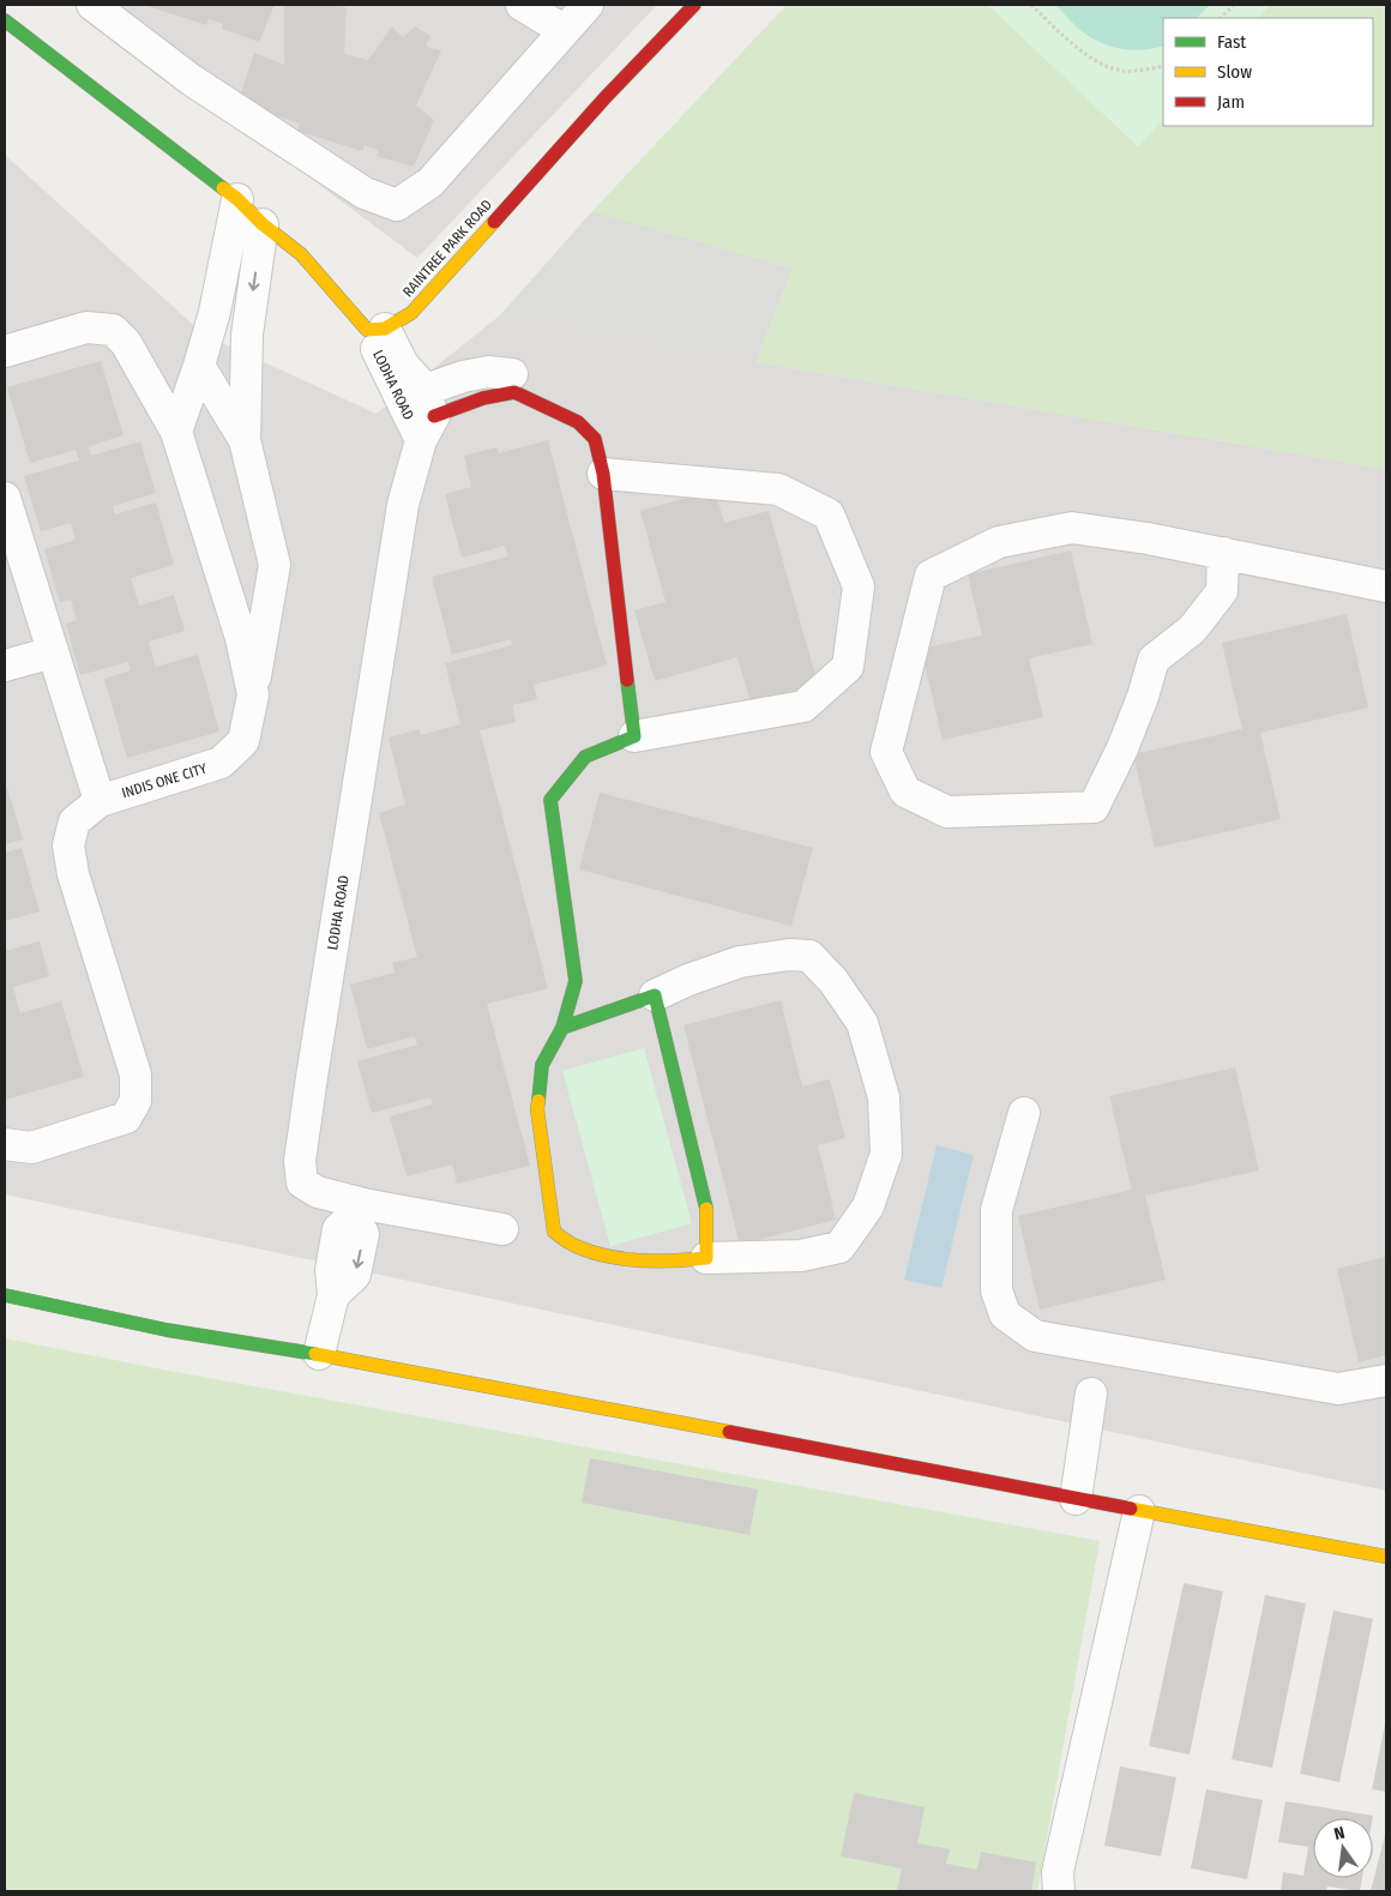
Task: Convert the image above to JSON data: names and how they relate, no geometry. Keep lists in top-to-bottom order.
{
  "streets": {
    "street": ["RAINTREE PARK ROAD", "LODHA ROAD", "INDIS ONE CITY"]
  },
  "crossings": [
    ["RAINTREE PARK ROAD", "LODHA ROAD"]
  ],
  "legend": ["Fast", "Slow", "Jam"],
  "north": "top"
}
